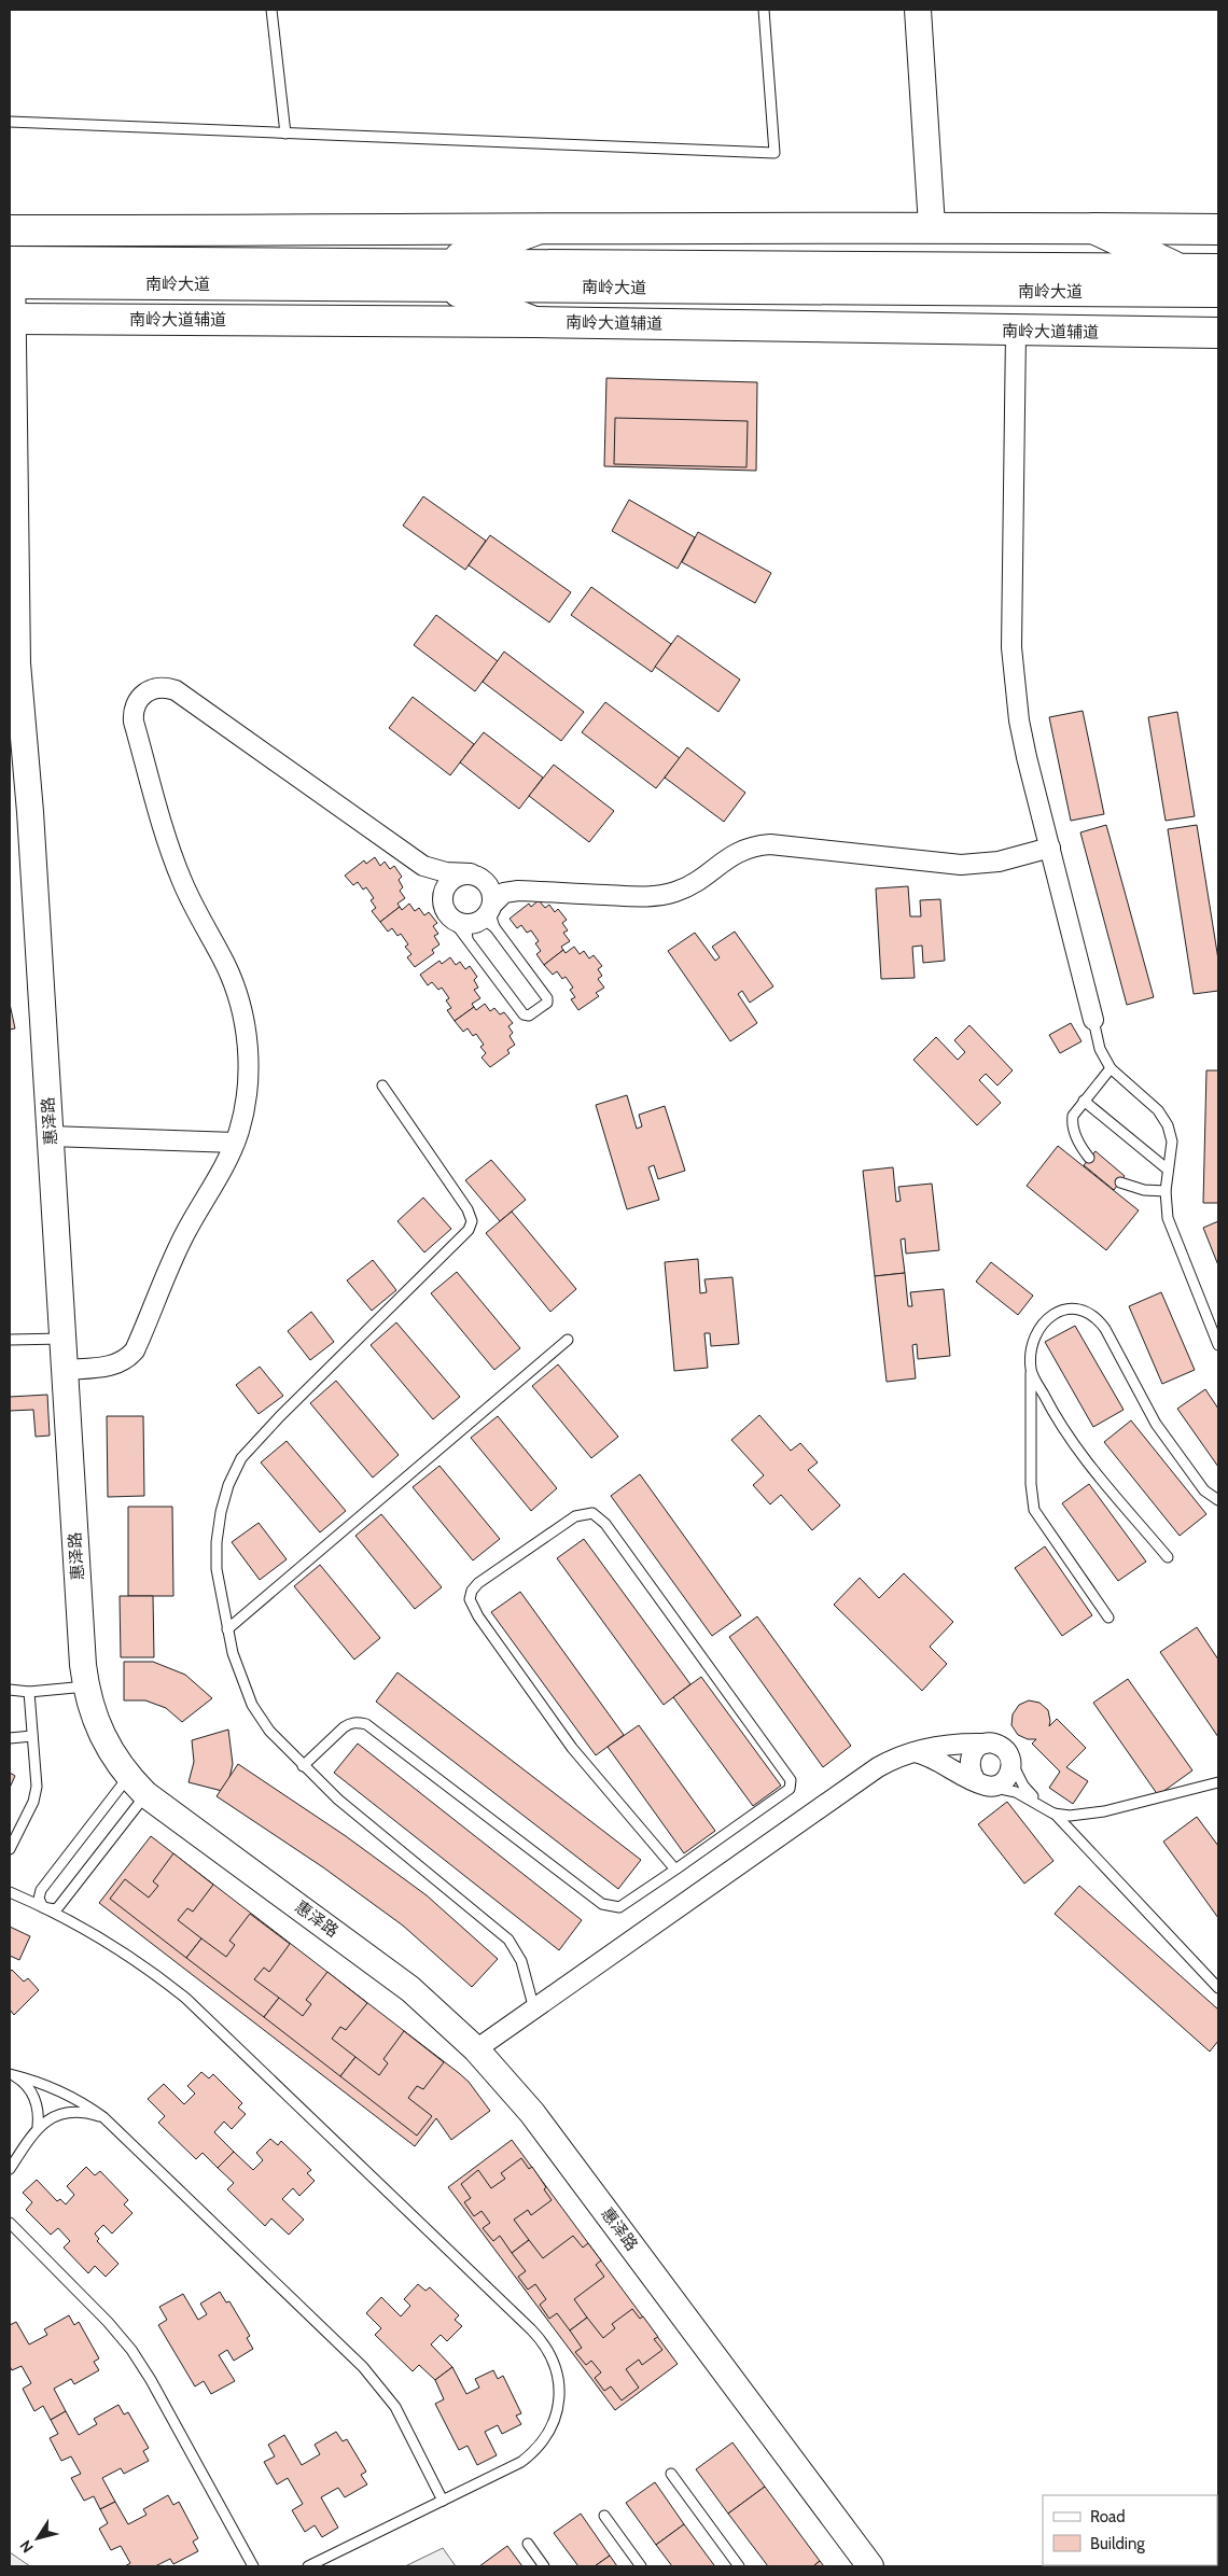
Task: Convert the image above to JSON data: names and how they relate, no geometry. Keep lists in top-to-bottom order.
{
  "streets": {
    "main road": ["南岭大道", "南岭大道辅道"],
    "street": ["惠泽路"]
  },
  "crossings": [
    ["南岭大道", "惠泽路"],
    ["南岭大道辅道", "惠泽路"]
  ],
  "legend": ["Road", "Building"],
  "north": "bottom left"
}
